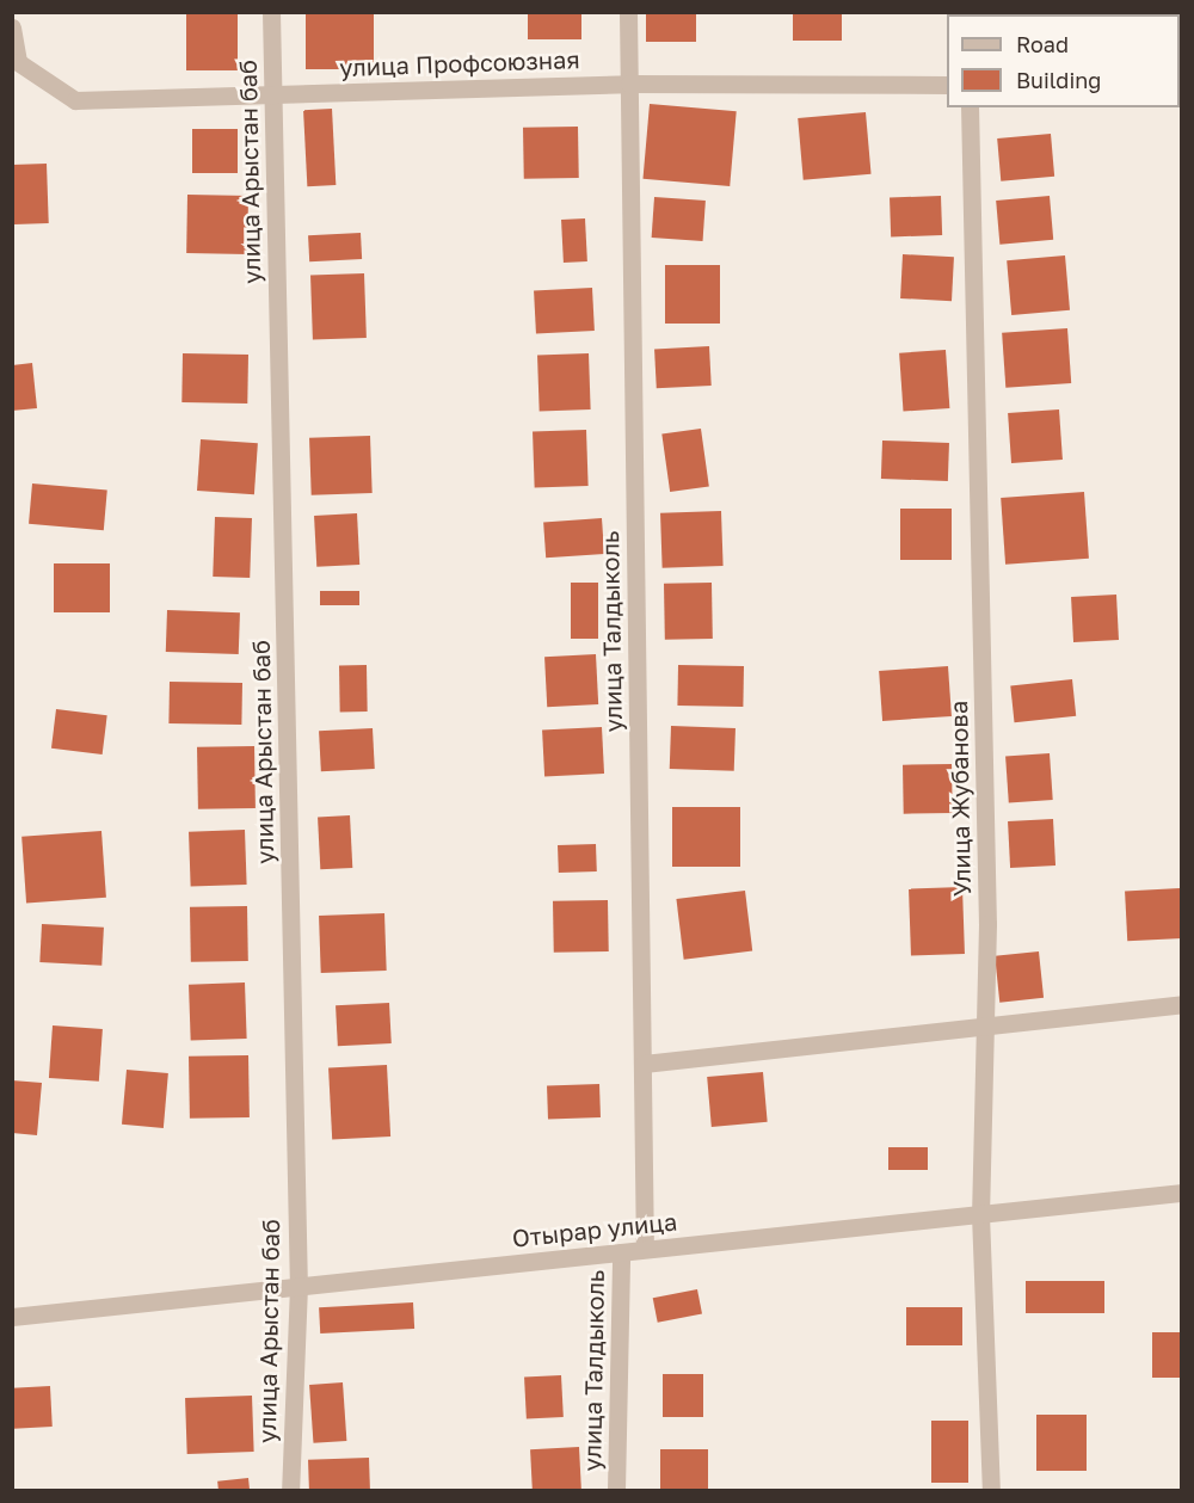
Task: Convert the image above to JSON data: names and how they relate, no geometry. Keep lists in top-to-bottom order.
{
  "streets": {
    "street": [
      "улица Профсоюзная",
      "улица Арыстан баб",
      "улица Талдыколь",
      "Улица Жубанова",
      "Отырар улица"
    ]
  },
  "crossings": [
    ["улица Профсоюзная", "улица Арыстан баб"],
    ["улица Профсоюзная", "улица Талдыколь"],
    ["улица Арыстан баб", "Отырар улица"],
    ["улица Талдыколь", "Отырар улица"],
    ["Улица Жубанова", "Отырар улица"]
  ],
  "legend": ["Road", "Building"]
}
